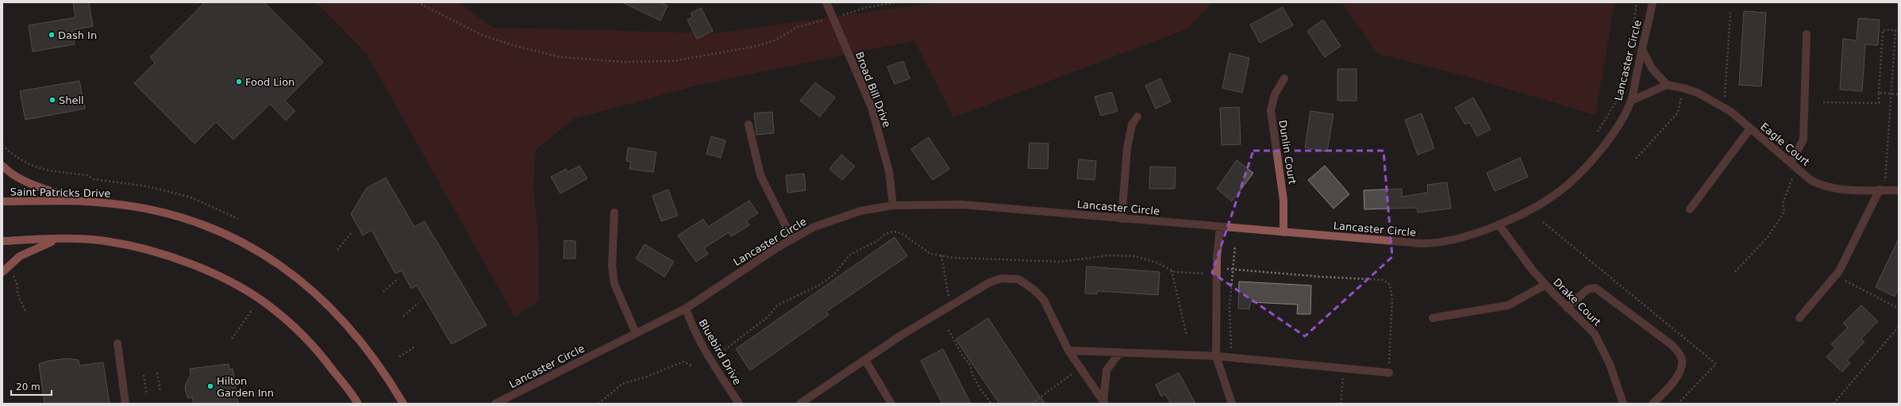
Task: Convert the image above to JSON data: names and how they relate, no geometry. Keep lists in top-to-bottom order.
{
  "streets": {
    "main road": ["Saint Patricks Drive"],
    "street": [
      "Lancaster Circle",
      "Broad Bill Drive",
      "Eagle Court",
      "Dunlin Court",
      "Drake Court",
      "Bluebird Drive"
    ]
  },
  "crossings": [
    ["Lancaster Circle", "Broad Bill Drive"],
    ["Lancaster Circle", "Dunlin Court"],
    ["Lancaster Circle", "Drake Court"],
    ["Lancaster Circle", "Bluebird Drive"]
  ],
  "places": [
    "Dash In",
    "Food Lion",
    "Shell",
    "Hilton Garden Inn"
  ],
  "scale_bar": "20 m"
}
